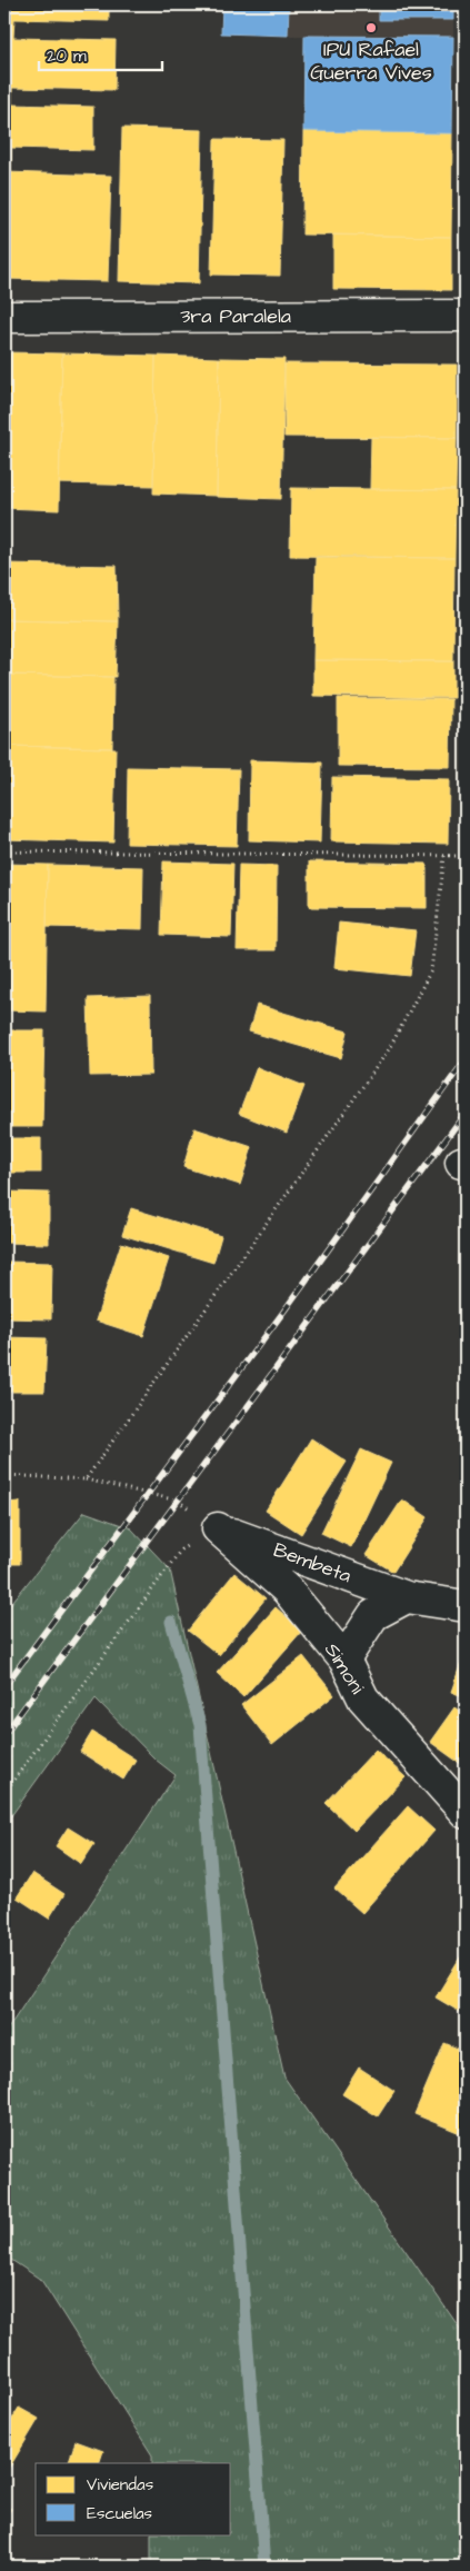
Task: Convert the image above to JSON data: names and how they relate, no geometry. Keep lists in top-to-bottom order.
{
  "streets": {
    "street": ["3ra Paralela", "Bembeta", "Simoni"]
  },
  "crossings": [
    ["Bembeta", "Simoni"]
  ],
  "places": ["IPU Rafael Guerra Vives"],
  "legend": ["Viviendas", "Escuelas"],
  "scale_bar": "20 m"
}
